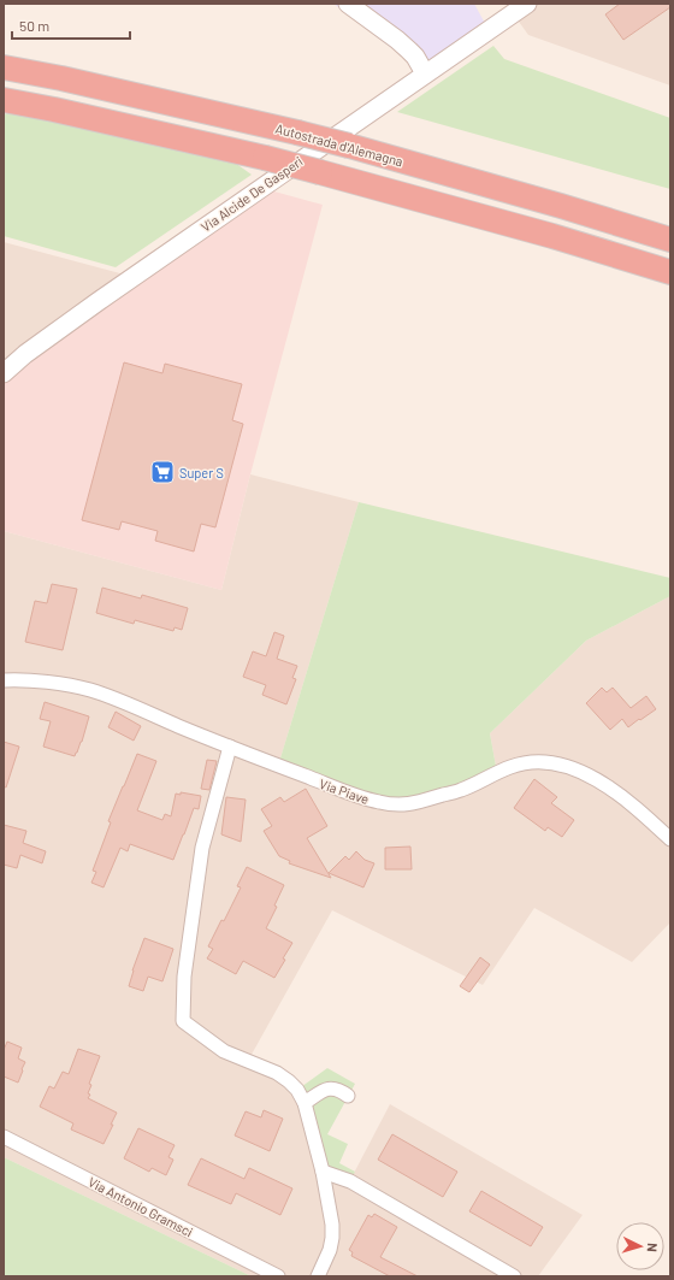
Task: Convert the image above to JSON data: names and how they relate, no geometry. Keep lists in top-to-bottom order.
{
  "streets": {
    "highway": ["Autostrada d'Alemagna"],
    "street": ["Via Alcide De Gasperi", "Via Piave", "Via Antonio Gramsci"]
  },
  "places": {
    "supermarket": ["Super S"]
  },
  "scale_bar": "50 m",
  "north": "right"
}
